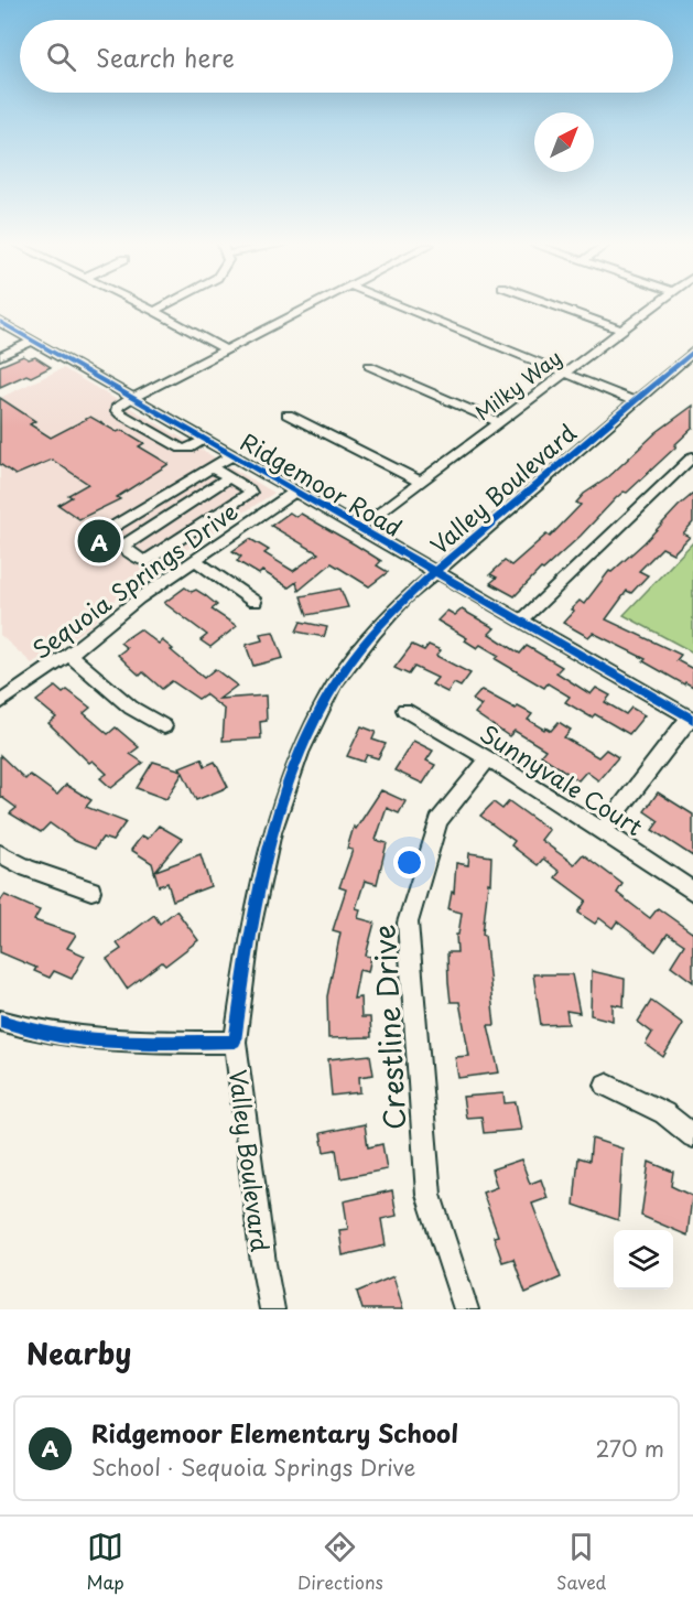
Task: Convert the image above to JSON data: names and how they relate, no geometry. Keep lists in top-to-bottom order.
{
  "streets": {
    "street": [
      "Milky Way",
      "Ridgemoor Road",
      "Valley Boulevard",
      "Sequoia Springs Drive",
      "Sunnyvale Court",
      "Crestline Drive"
    ]
  },
  "crossings": [
    ["Milky Way", "Ridgemoor Road"],
    ["Ridgemoor Road", "Valley Boulevard"],
    ["Ridgemoor Road", "Sequoia Springs Drive"],
    ["Sunnyvale Court", "Crestline Drive"]
  ],
  "north": "top right",
  "page": {
    "search": "Search here",
    "pins": "A",
    "heading": "Nearby",
    "list": [
      {
        "mark": "A",
        "name": "Ridgemoor Elementary School",
        "note": "School · Sequoia Springs Drive",
        "value": "270 m"
      }
    ],
    "nav": ["Map", "Directions", "Saved"]
  }
}
